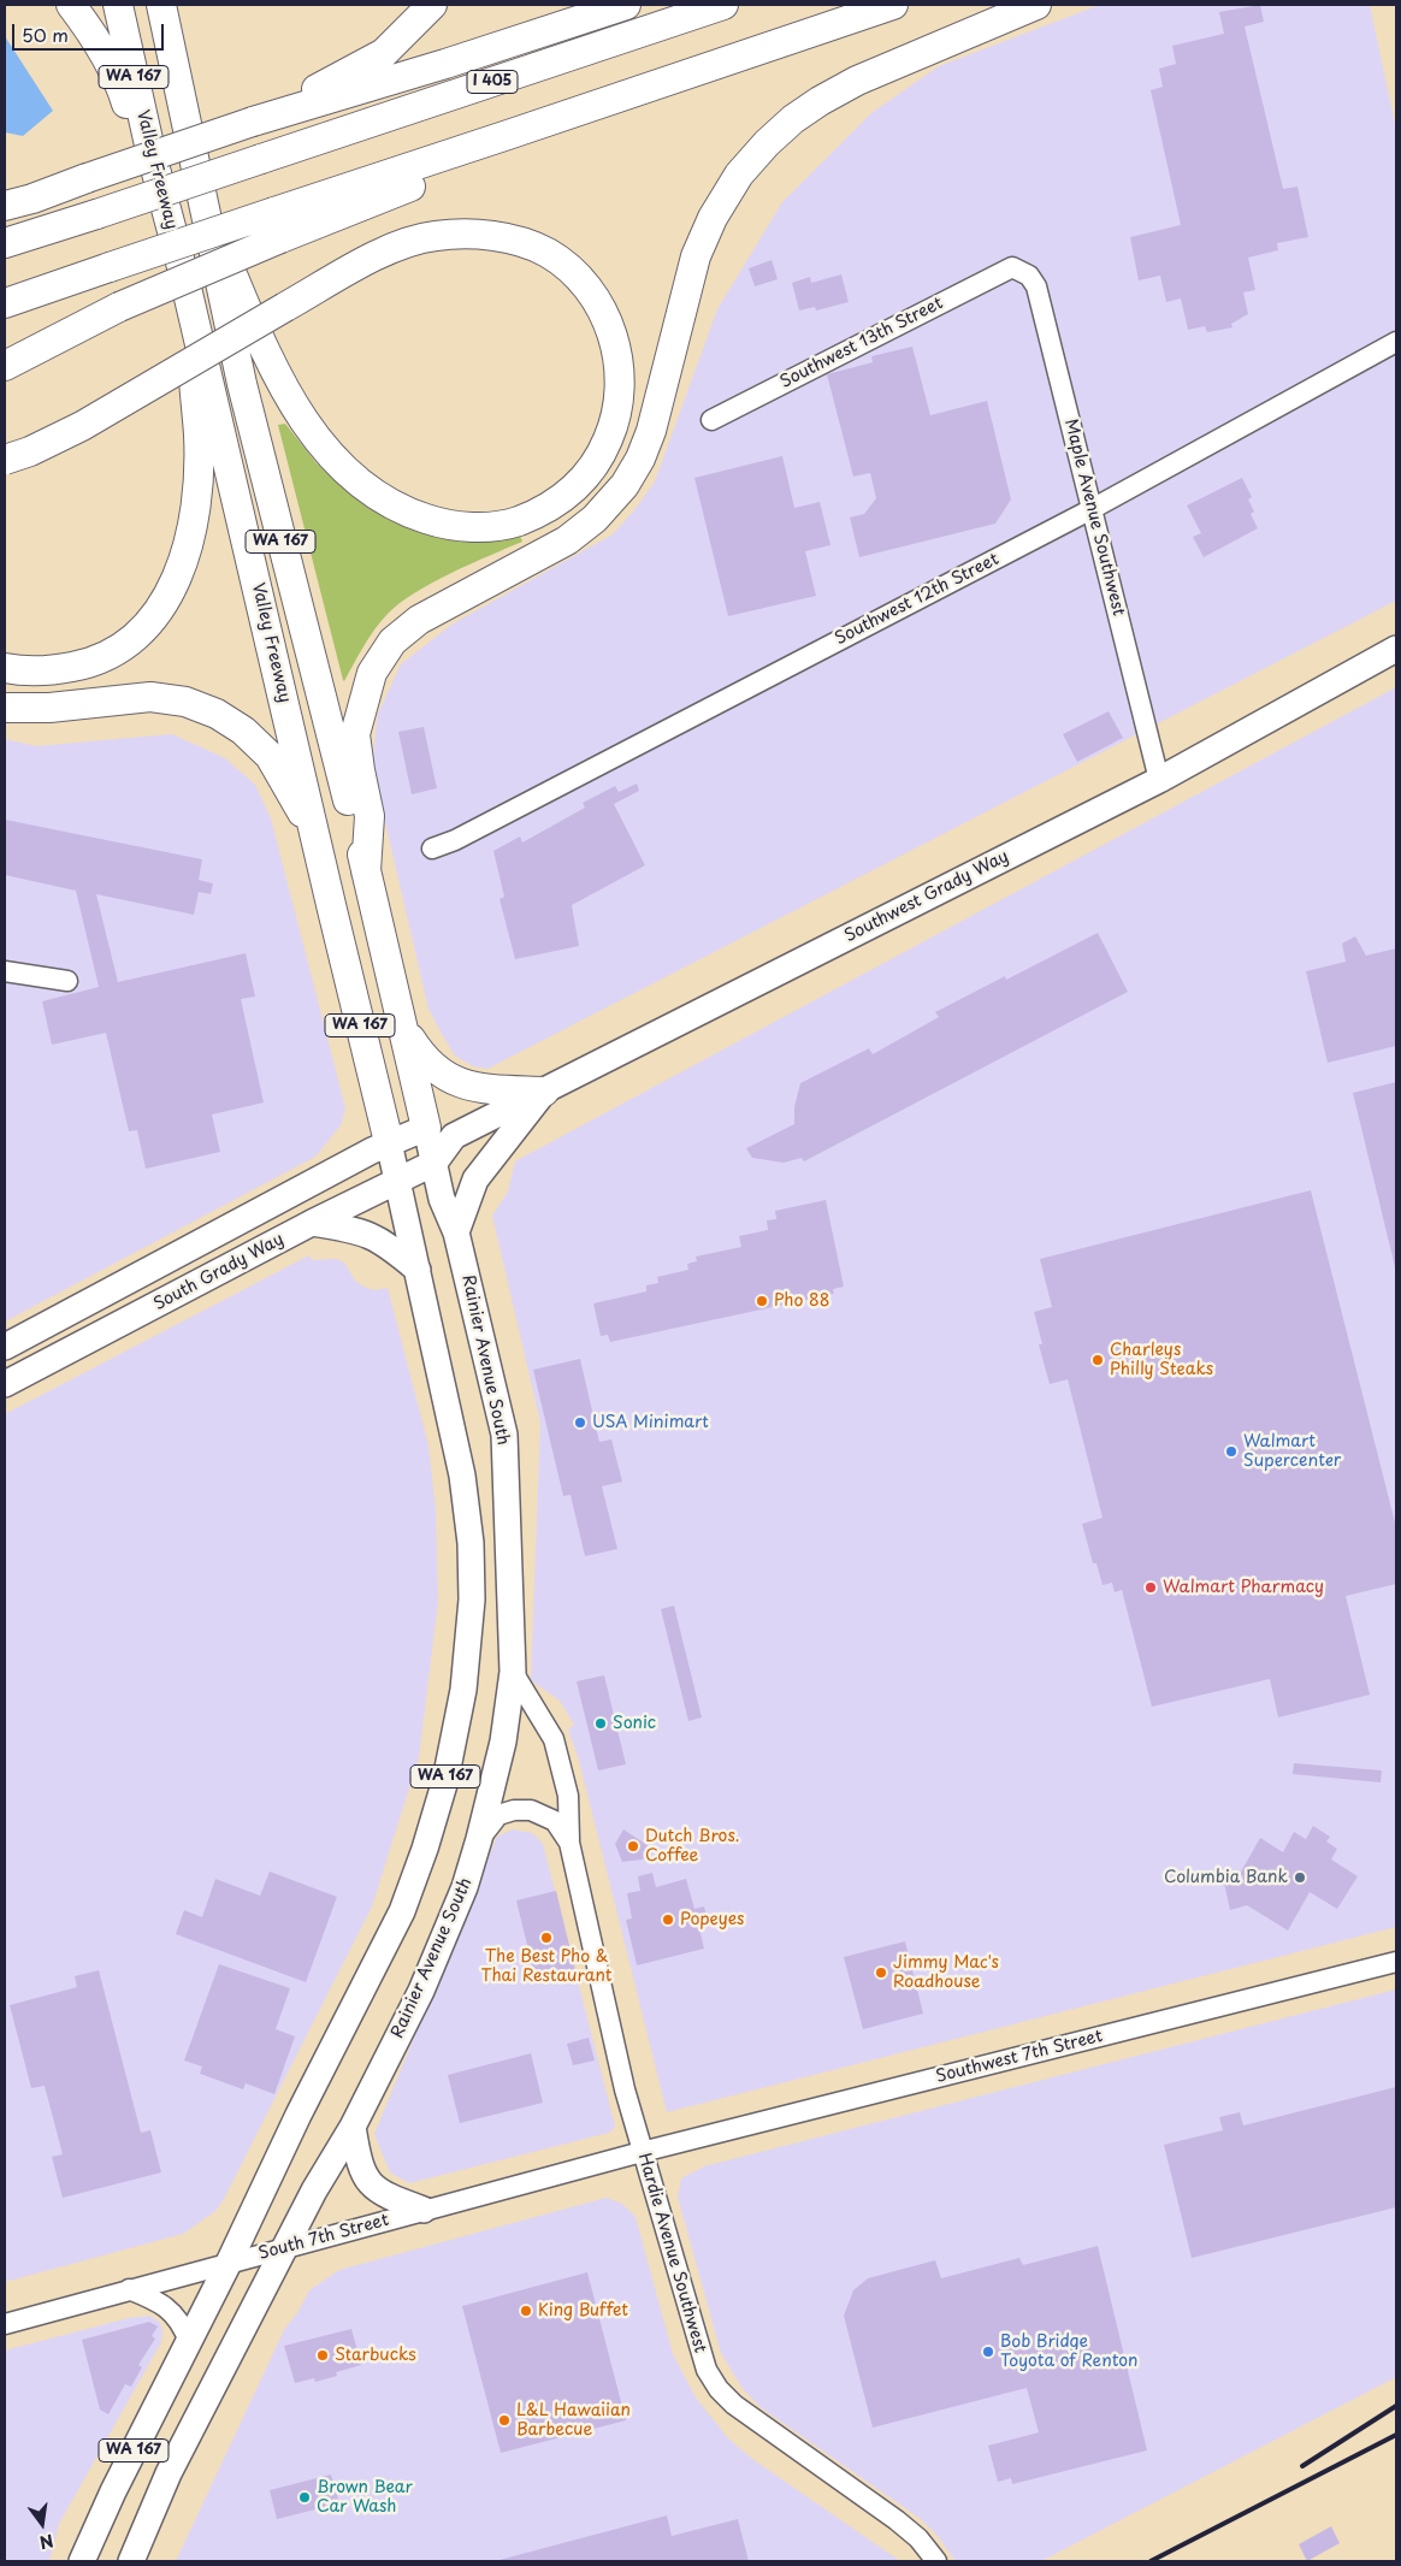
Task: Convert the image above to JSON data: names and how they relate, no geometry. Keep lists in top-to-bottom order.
{
  "streets": {
    "highway": ["WA 167", "I 405", "Valley Freeway"],
    "main road": ["Southwest Grady Way", "South Grady Way", "Rainier Avenue South"],
    "street": [
      "Southwest 13th Street",
      "Maple Avenue Southwest",
      "Southwest 12th Street",
      "Southwest 7th Street",
      "South 7th Street",
      "Hardie Avenue Southwest"
    ]
  },
  "crossings": [
    ["WA 167", "Valley Freeway"],
    ["WA 167", "South Grady Way"],
    ["WA 167", "South 7th Street"],
    ["Valley Freeway", "Rainier Avenue South"],
    ["Southwest 13th Street", "Maple Avenue Southwest"],
    ["Maple Avenue Southwest", "Southwest 12th Street"],
    ["Maple Avenue Southwest", "Southwest Grady Way"],
    ["Southwest Grady Way", "South Grady Way"],
    ["Southwest Grady Way", "Rainier Avenue South"],
    ["South Grady Way", "Rainier Avenue South"],
    ["Rainier Avenue South", "South 7th Street"],
    ["Rainier Avenue South", "Hardie Avenue Southwest"],
    ["Southwest 7th Street", "South 7th Street"],
    ["Southwest 7th Street", "Hardie Avenue Southwest"],
    ["South 7th Street", "Hardie Avenue Southwest"]
  ],
  "places": [
    "Pho 88",
    "Charleys Philly Steaks",
    "USA Minimart",
    "Walmart Supercenter",
    "Walmart Pharmacy",
    "Sonic",
    "Dutch Bros. Coffee",
    "Columbia Bank",
    "Popeyes",
    "The Best Pho & Thai Restaurant",
    "Jimmy Mac's Roadhouse",
    "King Buffet",
    "Bob Bridge Toyota of Renton",
    "Starbucks",
    "L&L Hawaiian Barbecue",
    "Brown Bear Car Wash"
  ],
  "scale_bar": "50 m",
  "north": "bottom"
}
